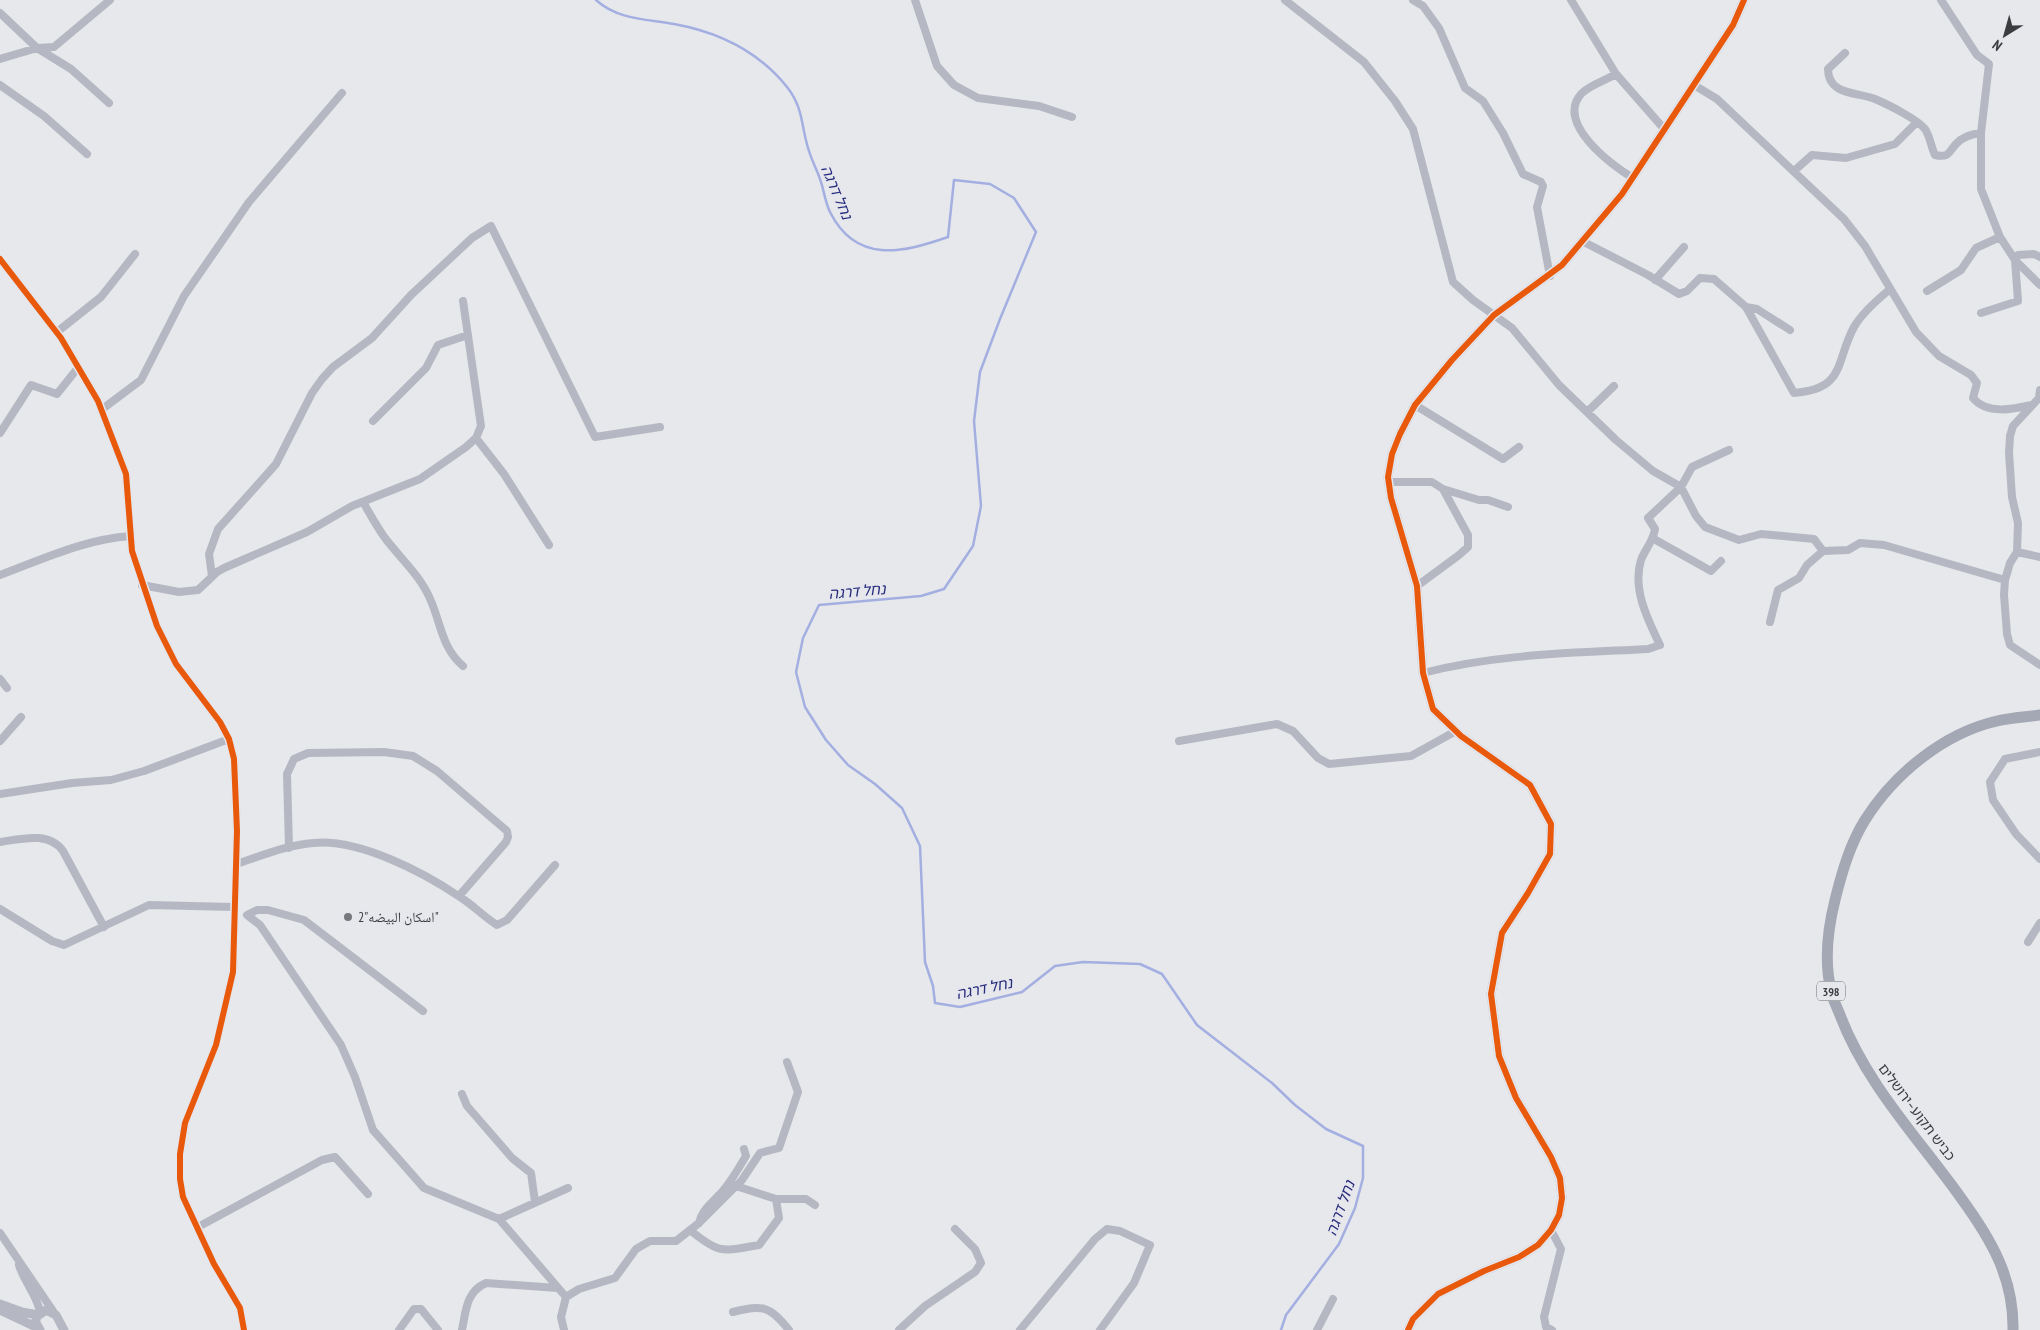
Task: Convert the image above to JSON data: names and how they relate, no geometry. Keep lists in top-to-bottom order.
{
  "streets": {
    "main road": ["398", "כביש תקוע–ירושלים"]
  },
  "water": ["נחל דרגה"],
  "places": ["اسكان البيضه\"2\""],
  "north": "bottom left"
}
